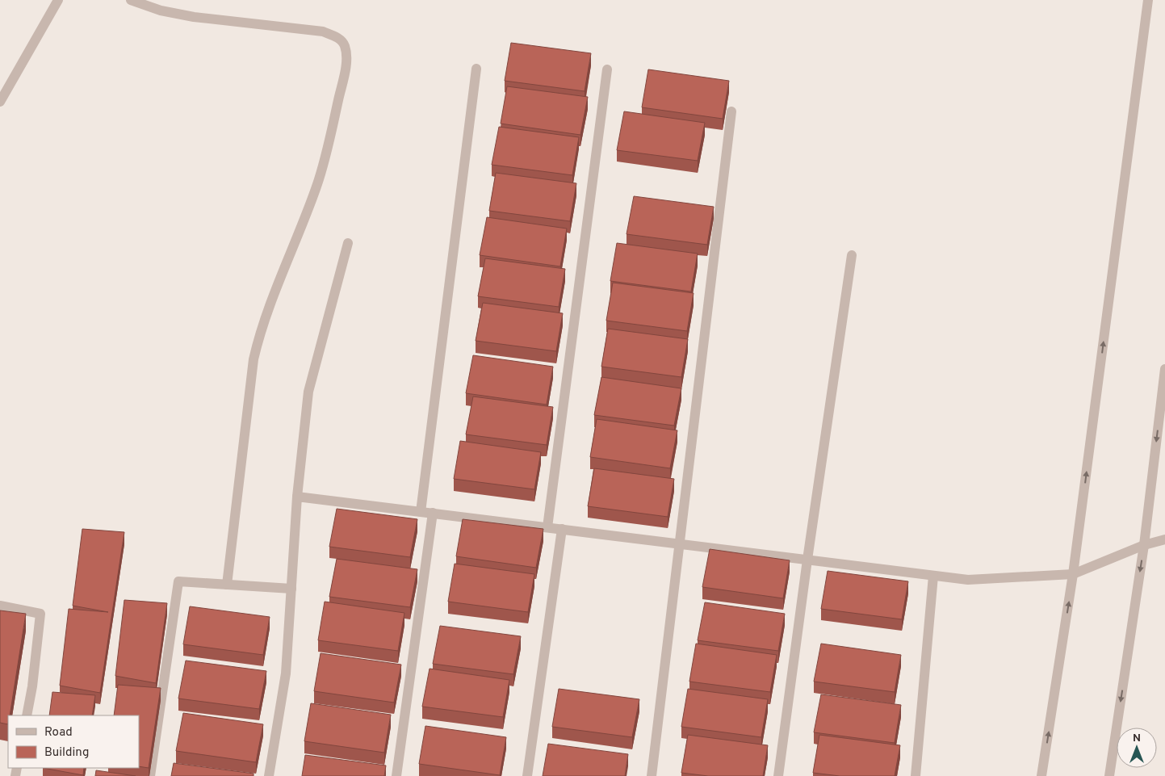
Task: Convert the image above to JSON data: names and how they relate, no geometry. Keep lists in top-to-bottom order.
{
  "legend": ["Road", "Building"],
  "north": "top"
}
